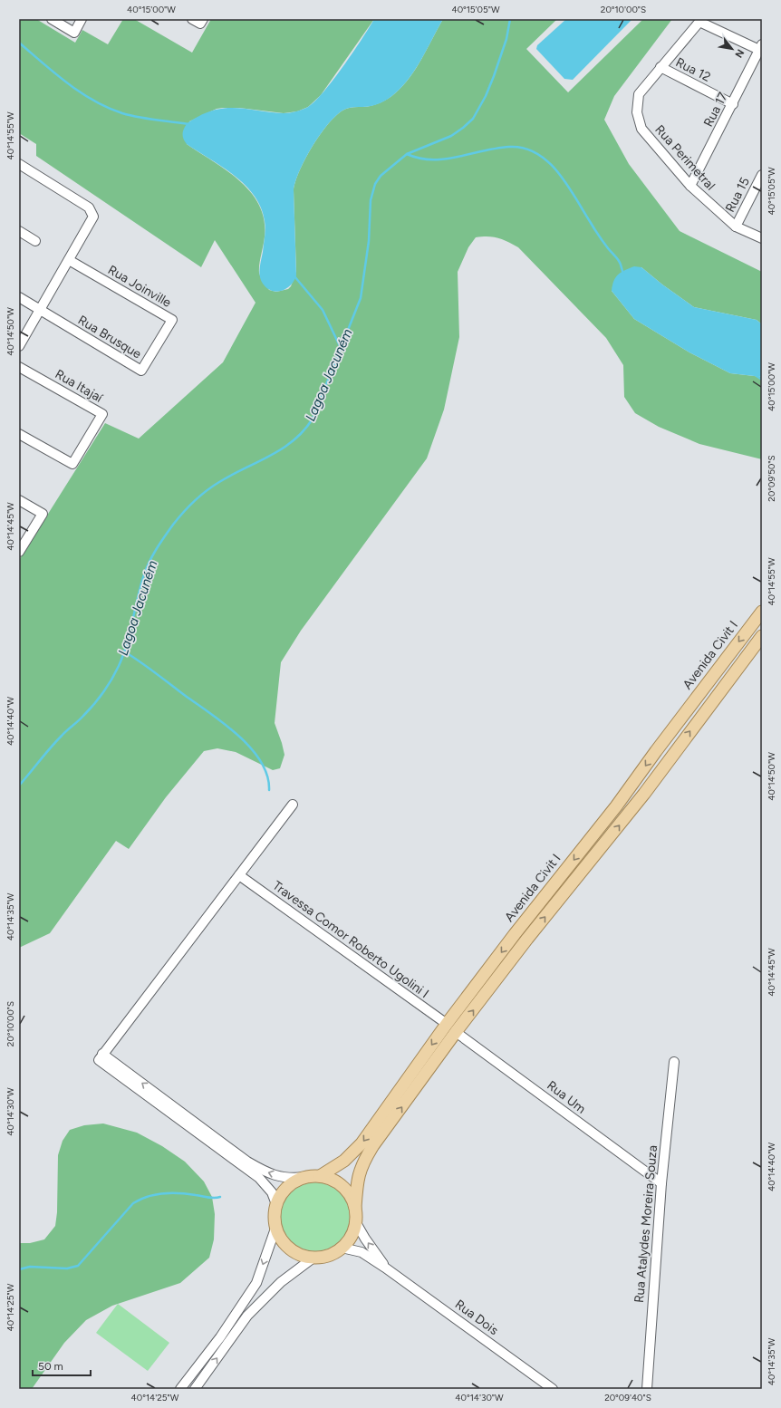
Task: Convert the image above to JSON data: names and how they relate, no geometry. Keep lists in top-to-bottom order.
{
  "streets": {
    "main road": ["Avenida Civit I"],
    "street": [
      "Rua 12",
      "Rua 17",
      "Rua Perimetral",
      "Rua 15",
      "Rua Joinville",
      "Rua Brusque",
      "Rua Itajaí",
      "Travessa Comor Roberto Ugolini I",
      "Rua Um",
      "Rua Atalydes Moreira Souza",
      "Rua Dois"
    ]
  },
  "crossings": [
    ["Rua 12", "Rua 17"],
    ["Rua 12", "Rua Perimetral"],
    ["Rua 17", "Rua Perimetral"],
    ["Rua Perimetral", "Rua 15"],
    ["Rua Joinville", "Rua Brusque"],
    ["Avenida Civit I", "Travessa Comor Roberto Ugolini I"],
    ["Avenida Civit I", "Rua Um"],
    ["Avenida Civit I", "Rua Dois"],
    ["Travessa Comor Roberto Ugolini I", "Rua Um"],
    ["Rua Um", "Rua Atalydes Moreira Souza"]
  ],
  "water": ["Lagoa Jacuném"],
  "scale_bar": "50 m",
  "north": "bottom right",
  "coordinates": [
    "40°15'00\"W",
    "40°15'05\"W",
    "20°10'00\"S",
    "40°14'55\"W",
    "40°14'50\"W",
    "20°09'50\"S",
    "40°14'45\"W",
    "40°14'40\"W",
    "40°14'35\"W",
    "40°14'30\"W",
    "40°14'25\"W",
    "20°09'40\"S"
  ]
}
